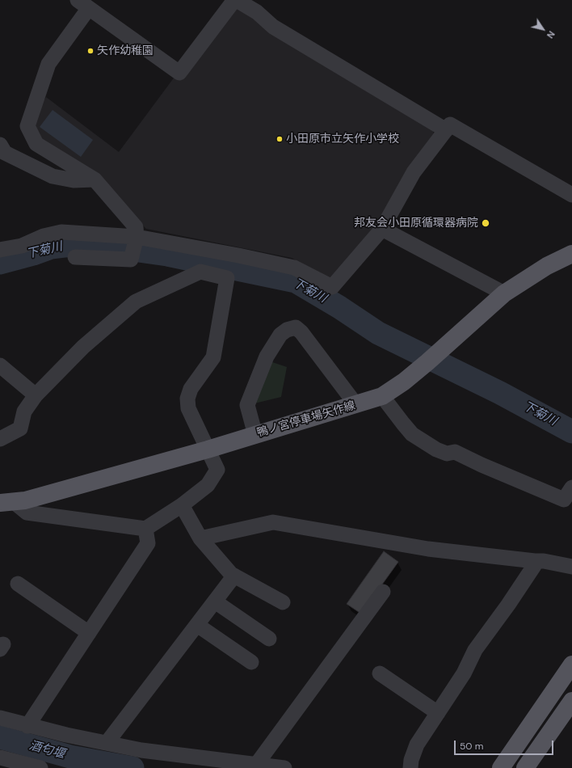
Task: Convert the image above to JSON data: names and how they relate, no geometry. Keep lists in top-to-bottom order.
{
  "streets": {
    "main road": ["鴨ノ宮停車場矢作線"]
  },
  "water": ["下菊川", "酒匂堰"],
  "places": ["矢作幼稚園", "小田原市立矢作小学校", "邦友会小田原循環器病院"],
  "scale_bar": "50 m",
  "north": "bottom right"
}
